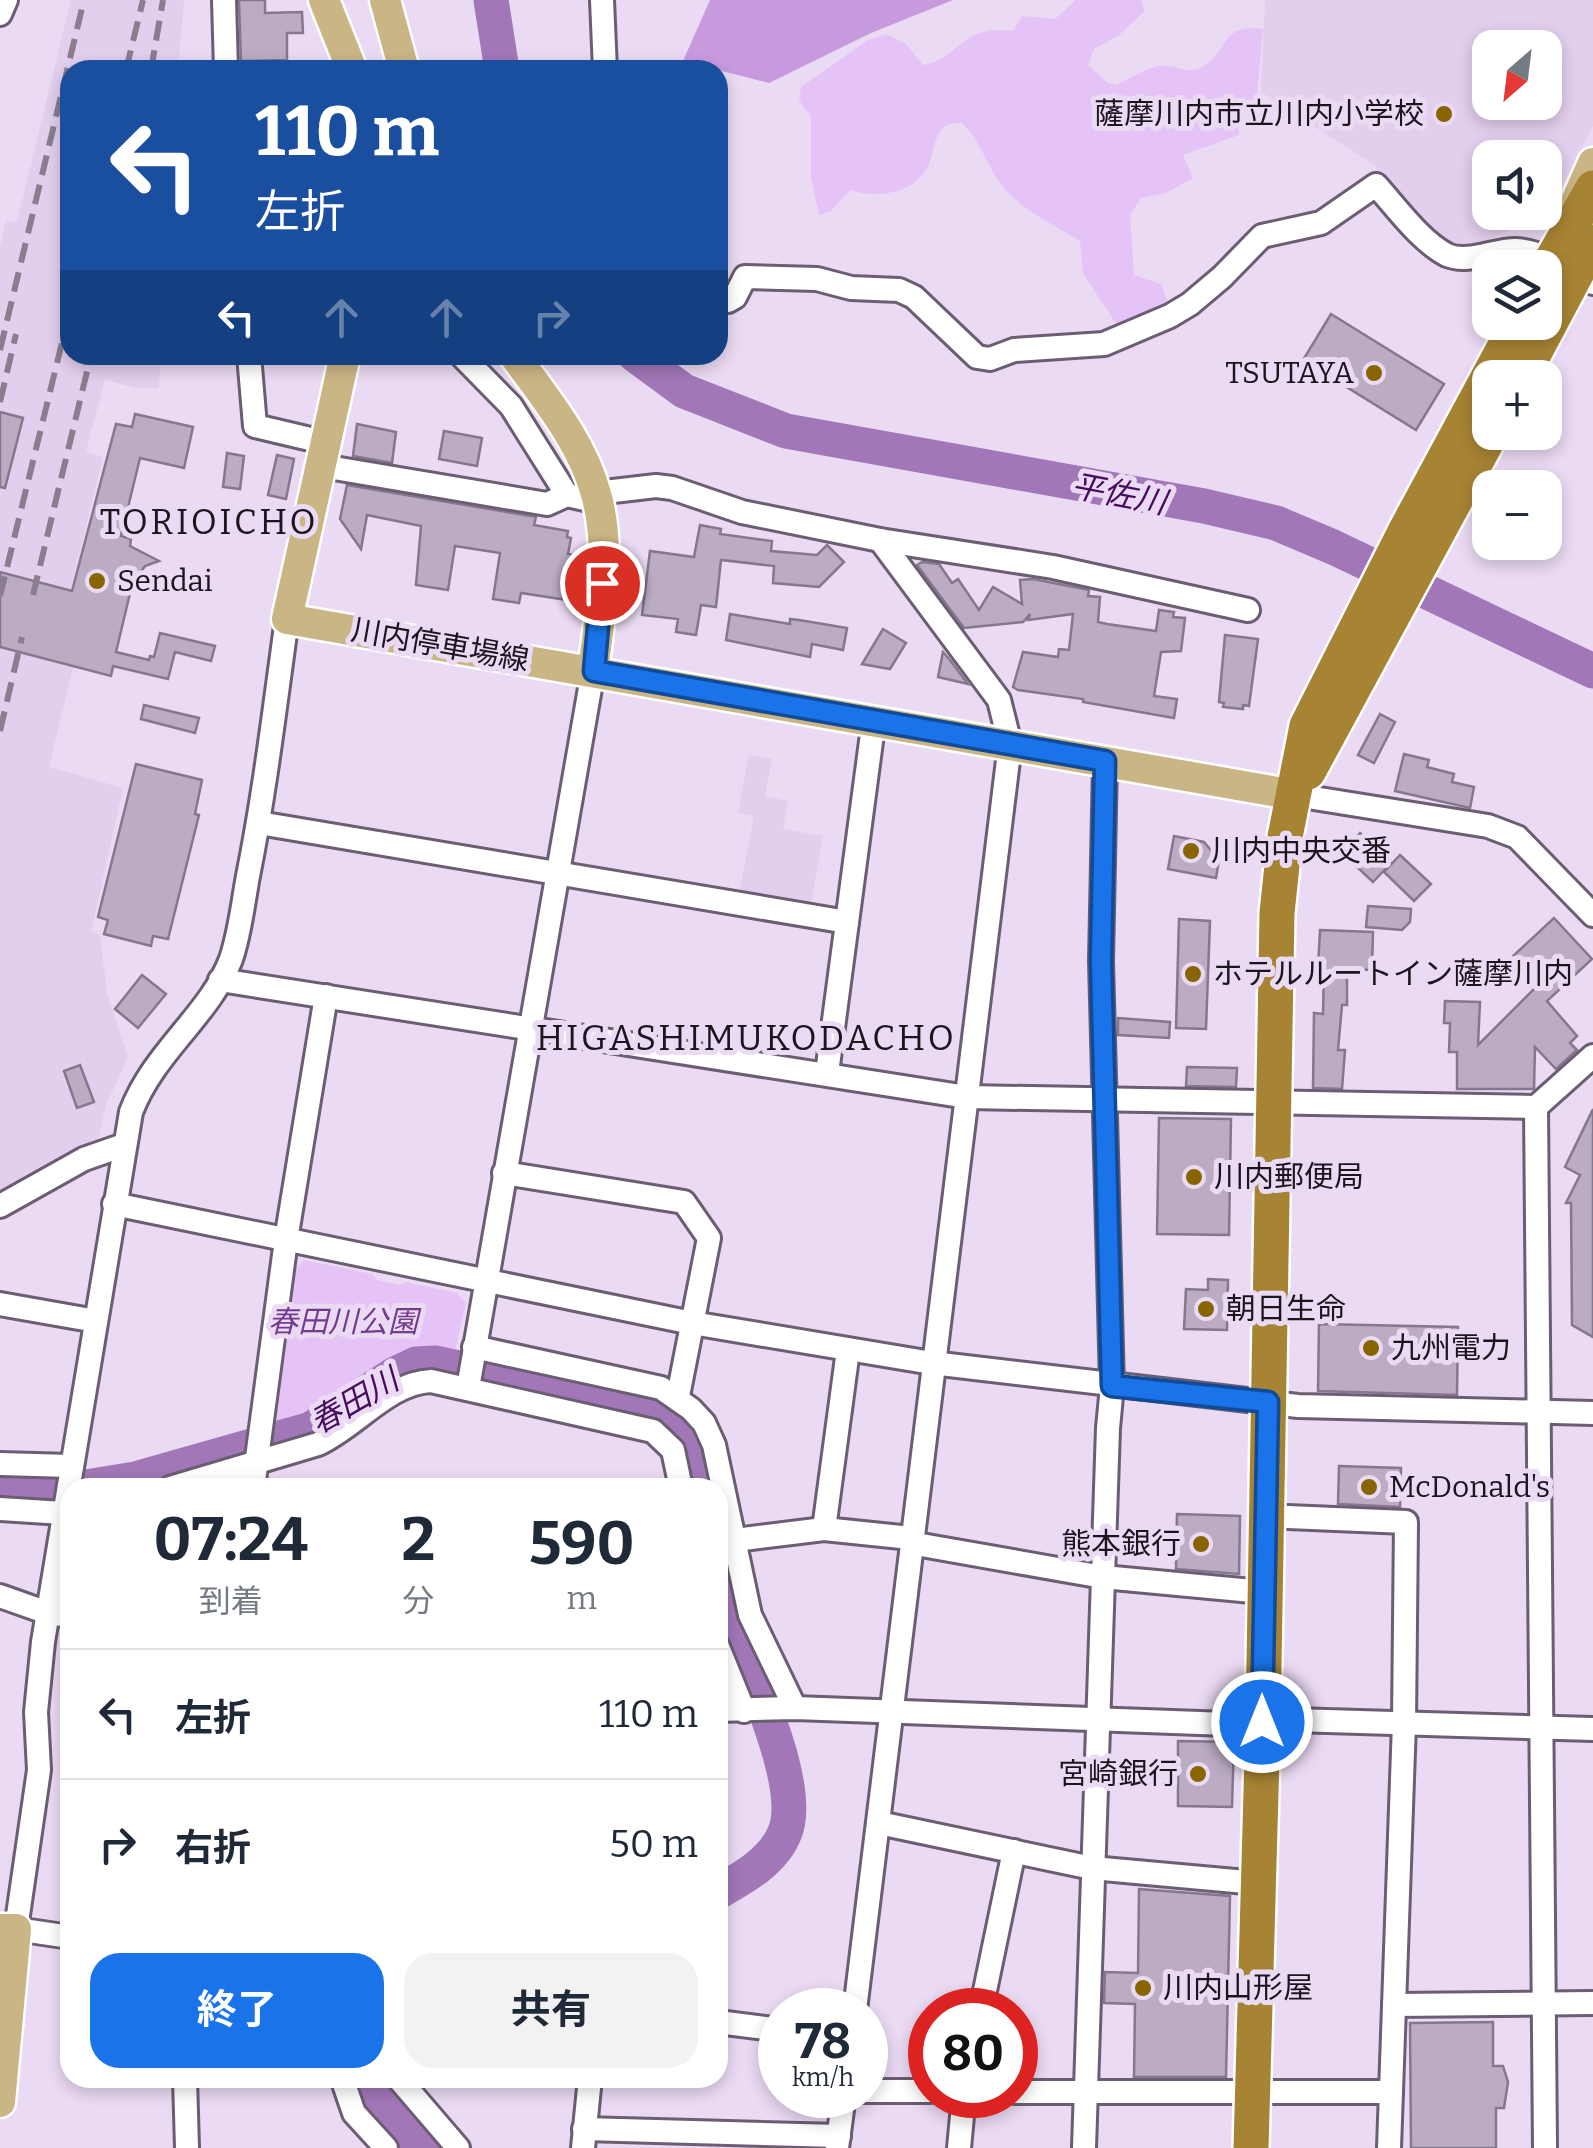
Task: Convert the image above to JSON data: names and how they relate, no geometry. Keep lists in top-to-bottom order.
{
  "streets": {
    "main road": ["川内停車場線"]
  },
  "districts": ["TORIOICHO", "HIGASHIMUKODACHO"],
  "water": ["平佐川", "春田川"],
  "parks": ["春田川公園"],
  "places": [
    "薩摩川内市立川内小学校",
    "TSUTAYA",
    "Sendai",
    "川内中央交番",
    "ホテルルートイン薩摩川内",
    "川内郵便局",
    "朝日生命",
    "九州電力",
    "McDonald's",
    "熊本銀行",
    "宮崎銀行",
    "川内山形屋"
  ],
  "north": "bottom left",
  "page": {
    "map_buttons": ["+", "−"],
    "turn": ["110 m", "左折"],
    "eta": [
      "07:24",
      "到着",
      "2",
      "分",
      "590",
      "m"
    ],
    "list": [
      {
        "name": "左折",
        "value": "110 m"
      },
      {
        "name": "右折",
        "value": "50 m"
      }
    ],
    "buttons": ["終了", "共有"],
    "speed": "78 km/h",
    "limit": "80"
  }
}
